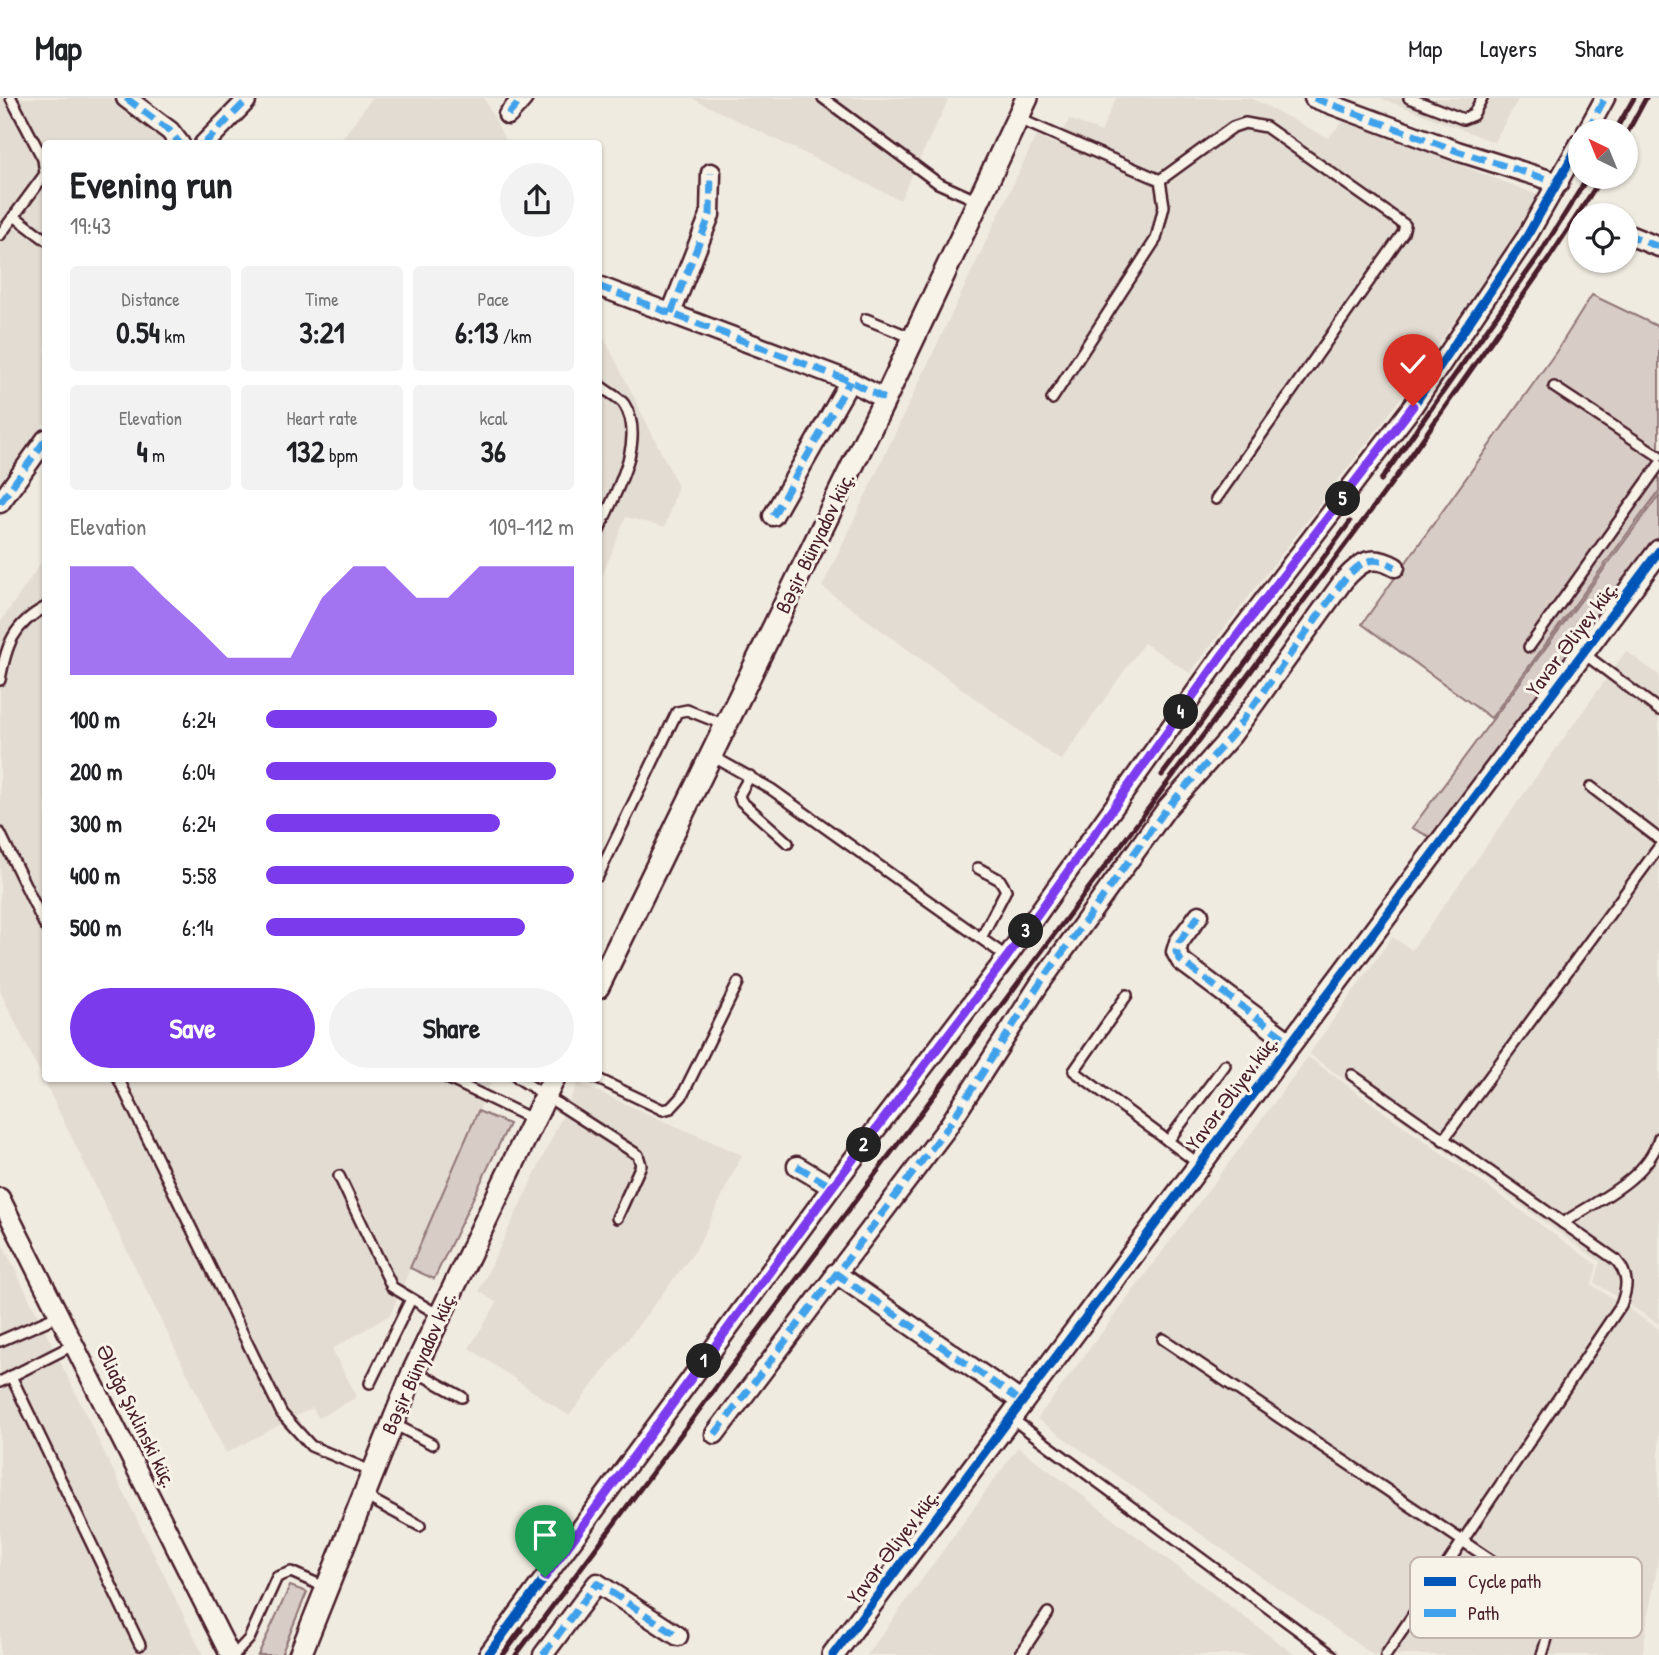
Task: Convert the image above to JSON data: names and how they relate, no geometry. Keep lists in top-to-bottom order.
{
  "streets": {
    "street": ["Bəşir Bünyadov küç.", "Yavər Əliyev küç.", "Əliağa Şıxlinski küç."]
  },
  "legend": ["Cycle path", "Path"],
  "north": "top left",
  "page": {
    "header": "Map",
    "nav": ["Map", "Layers", "Share"],
    "heading": ["Evening run", "19:43"],
    "stats": [
      ["Distance", "0.54 km"],
      ["Time", "3:21"],
      ["Pace", "6:13 /km"],
      ["Elevation", "4 m"],
      ["Heart rate", "132 bpm"],
      ["kcal", "36"]
    ],
    "pins": [
      "5",
      "4",
      "3",
      "2",
      "1"
    ],
    "chart": ["Elevation", "109–112 m"],
    "list": [
      {
        "name": "100 m",
        "note": "6:24"
      },
      {
        "name": "200 m",
        "note": "6:04"
      },
      {
        "name": "300 m",
        "note": "6:24"
      },
      {
        "name": "400 m",
        "note": "5:58"
      },
      {
        "name": "500 m",
        "note": "6:14"
      }
    ],
    "buttons": ["Save", "Share"]
  }
}
